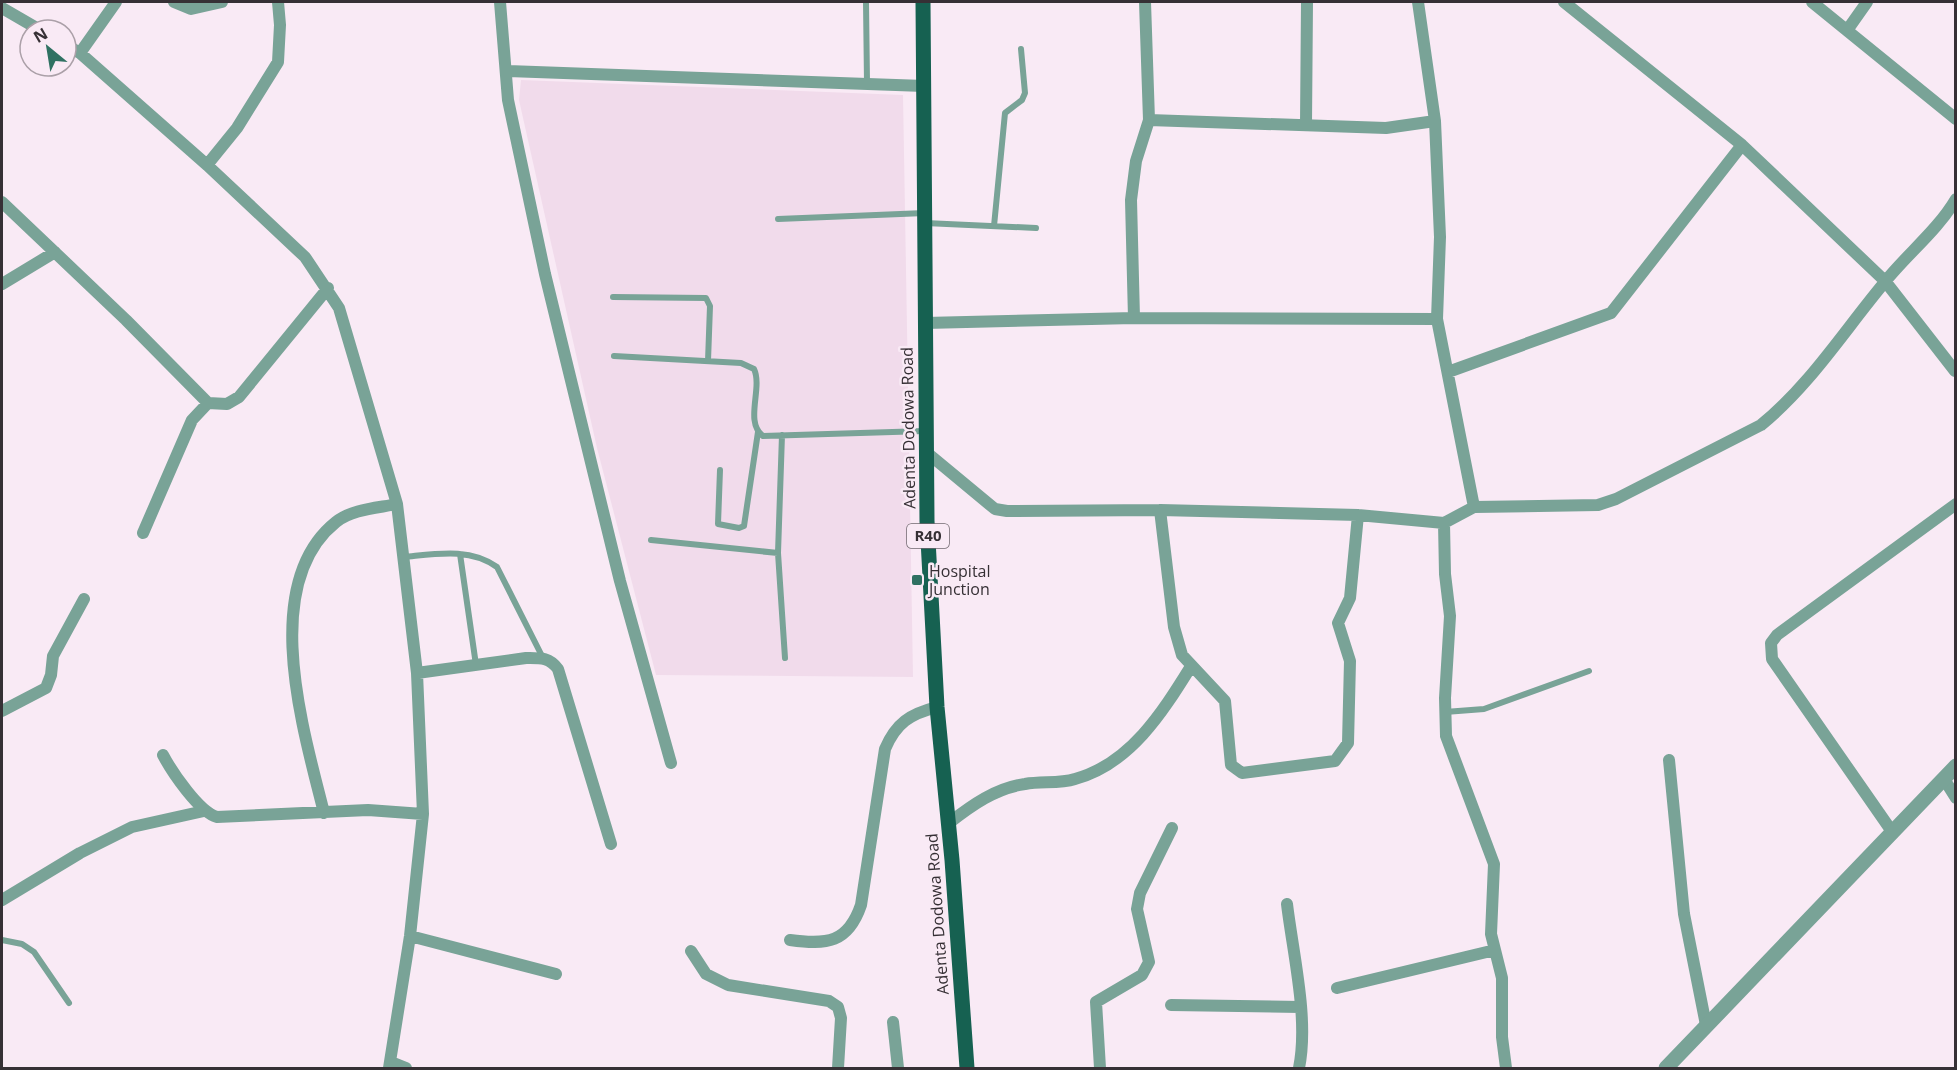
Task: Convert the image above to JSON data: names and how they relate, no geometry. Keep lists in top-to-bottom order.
{
  "streets": {
    "main road": ["Adenta Dodowa Road", "R40"]
  },
  "places": {
    "transit": ["Hospital Junction"]
  },
  "north": "top left"
}
